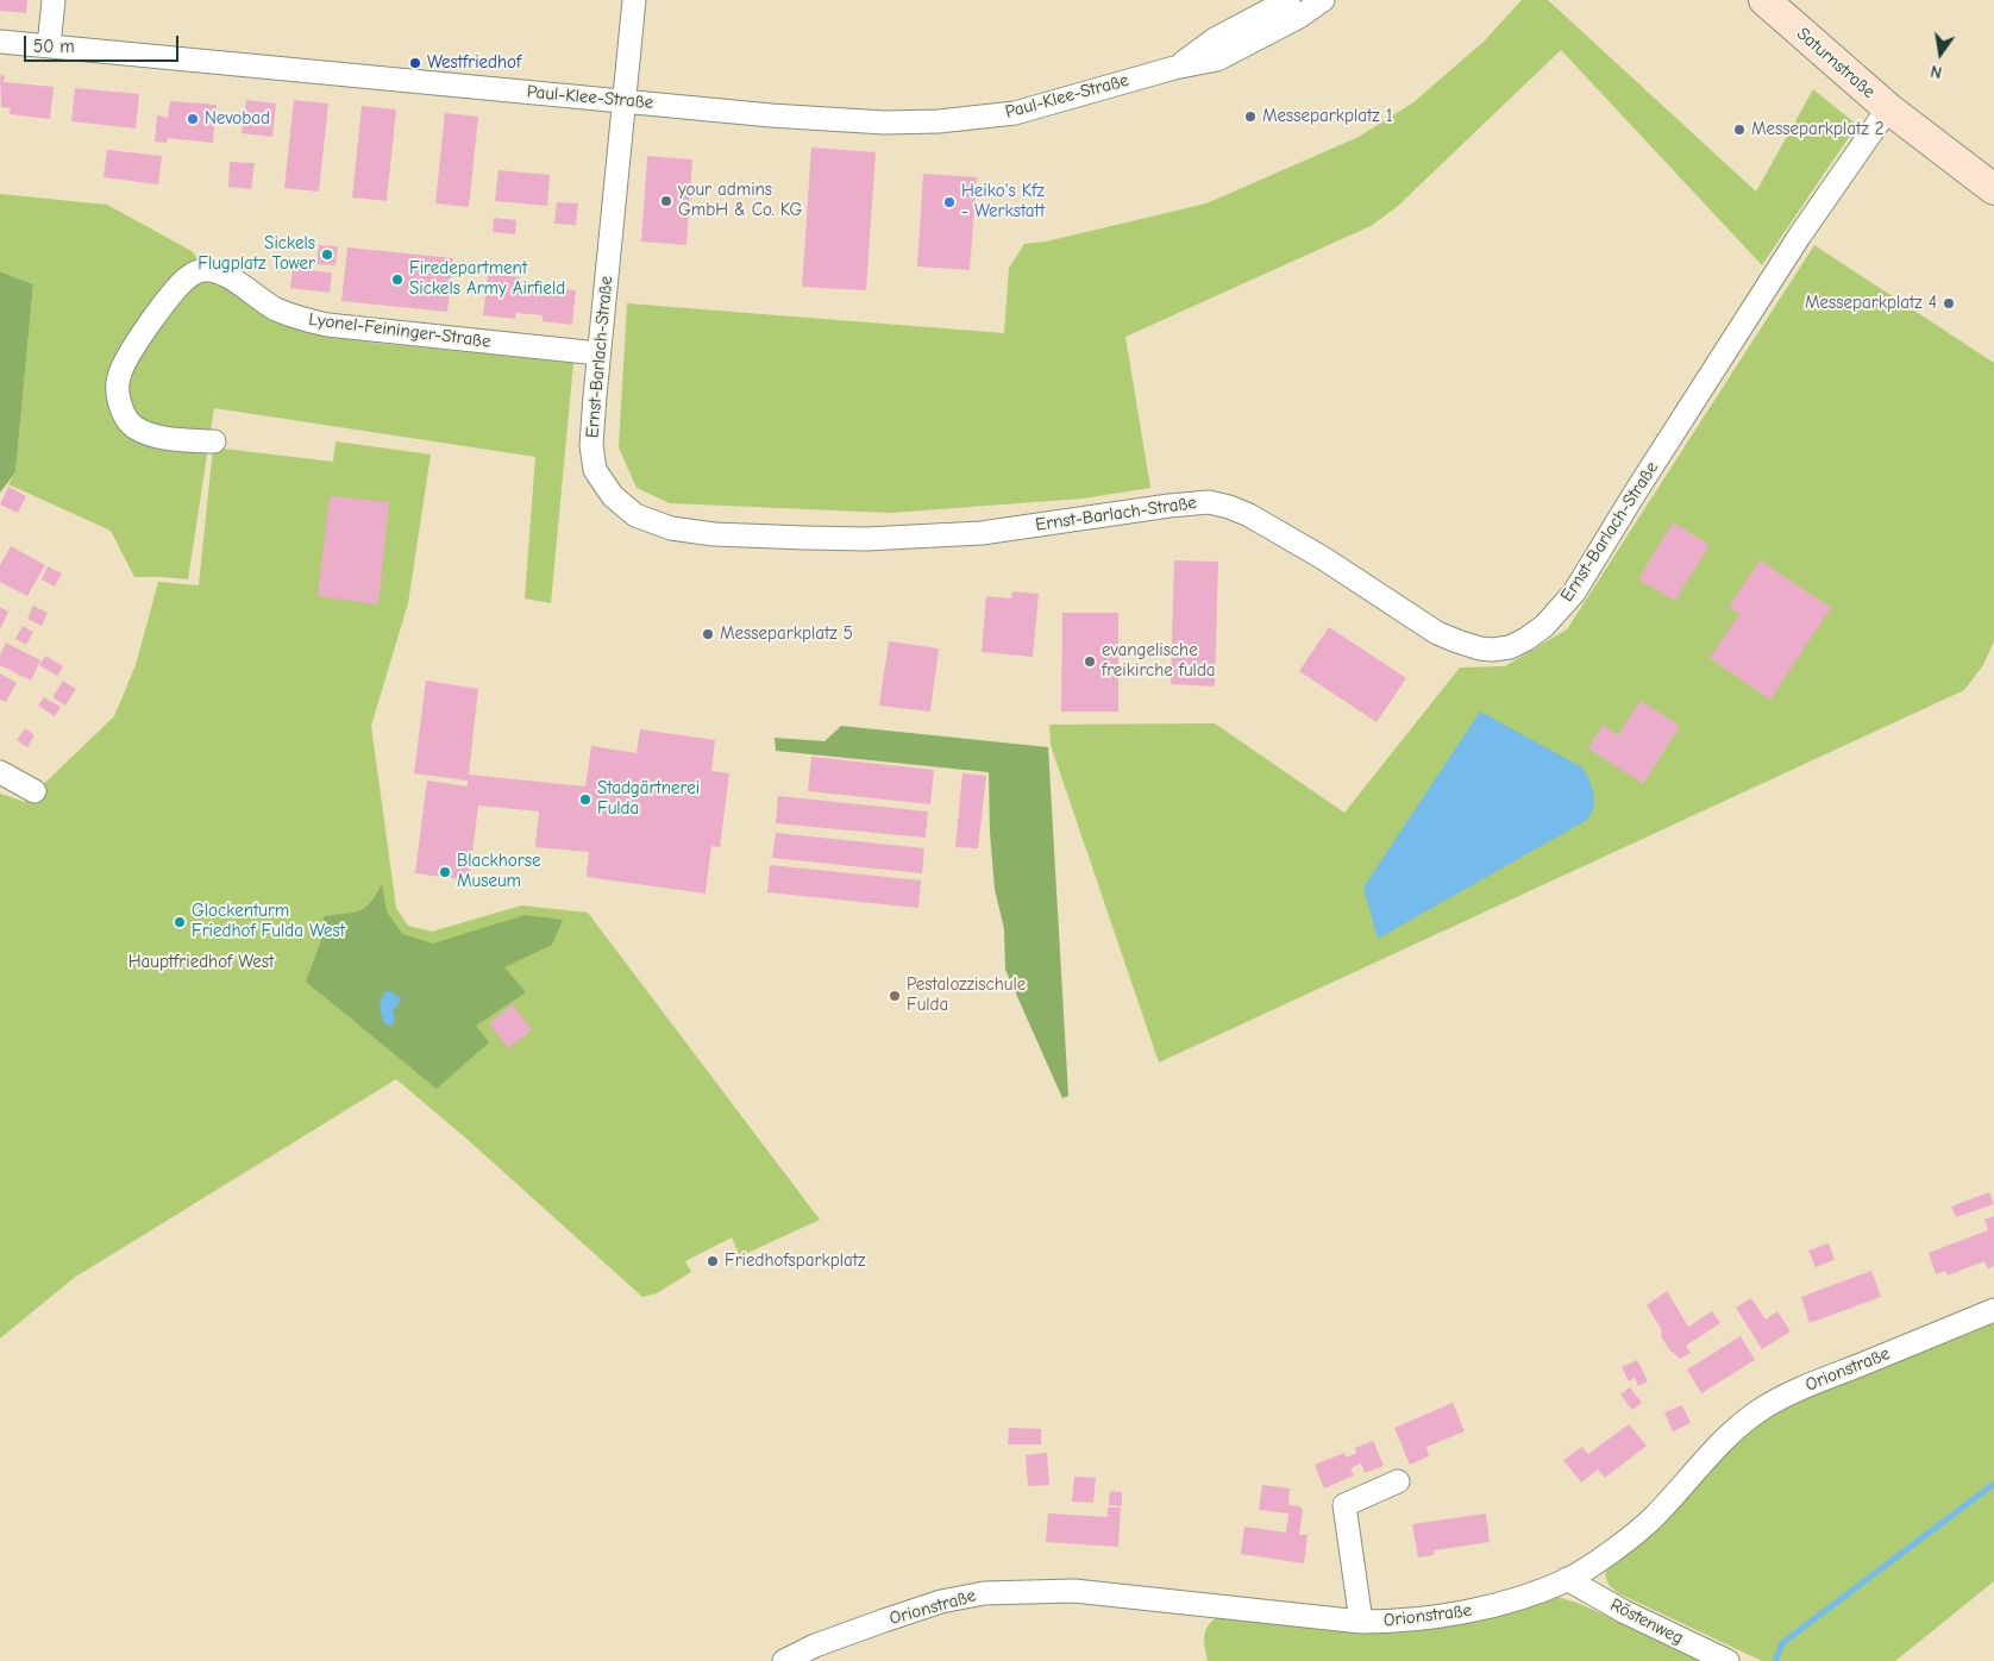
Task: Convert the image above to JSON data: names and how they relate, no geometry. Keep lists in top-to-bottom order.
{
  "streets": {
    "street": [
      "Saturnstraße",
      "Paul-Klee-Straße",
      "Lyonel-Feininger-Straße",
      "Ernst-Barlach-Straße",
      "Orionstraße",
      "Röstenweg"
    ]
  },
  "crossings": [
    ["Saturnstraße", "Ernst-Barlach-Straße"],
    ["Paul-Klee-Straße", "Ernst-Barlach-Straße"],
    ["Lyonel-Feininger-Straße", "Ernst-Barlach-Straße"],
    ["Orionstraße", "Röstenweg"]
  ],
  "parks": ["Hauptfriedhof West"],
  "places": [
    "Westfriedhof",
    "Messeparkplatz 1",
    "Nevobad",
    "Messeparkplatz 2",
    "your admins GmbH & Co. KG",
    "Heiko's Kfz - Werkstatt",
    "Sickels Flugplatz Tower",
    "Firedepartment Sickels Army Airfield",
    "Messeparkplatz 4",
    "Messeparkplatz 5",
    "evangelische freikirche fulda",
    "Stadgärtnerei Fulda",
    "Blackhorse Museum",
    "Glockenturm Friedhof Fulda West",
    "Pestalozzischule Fulda",
    "Friedhofsparkplatz"
  ],
  "scale_bar": "50 m",
  "north": "bottom"
}
